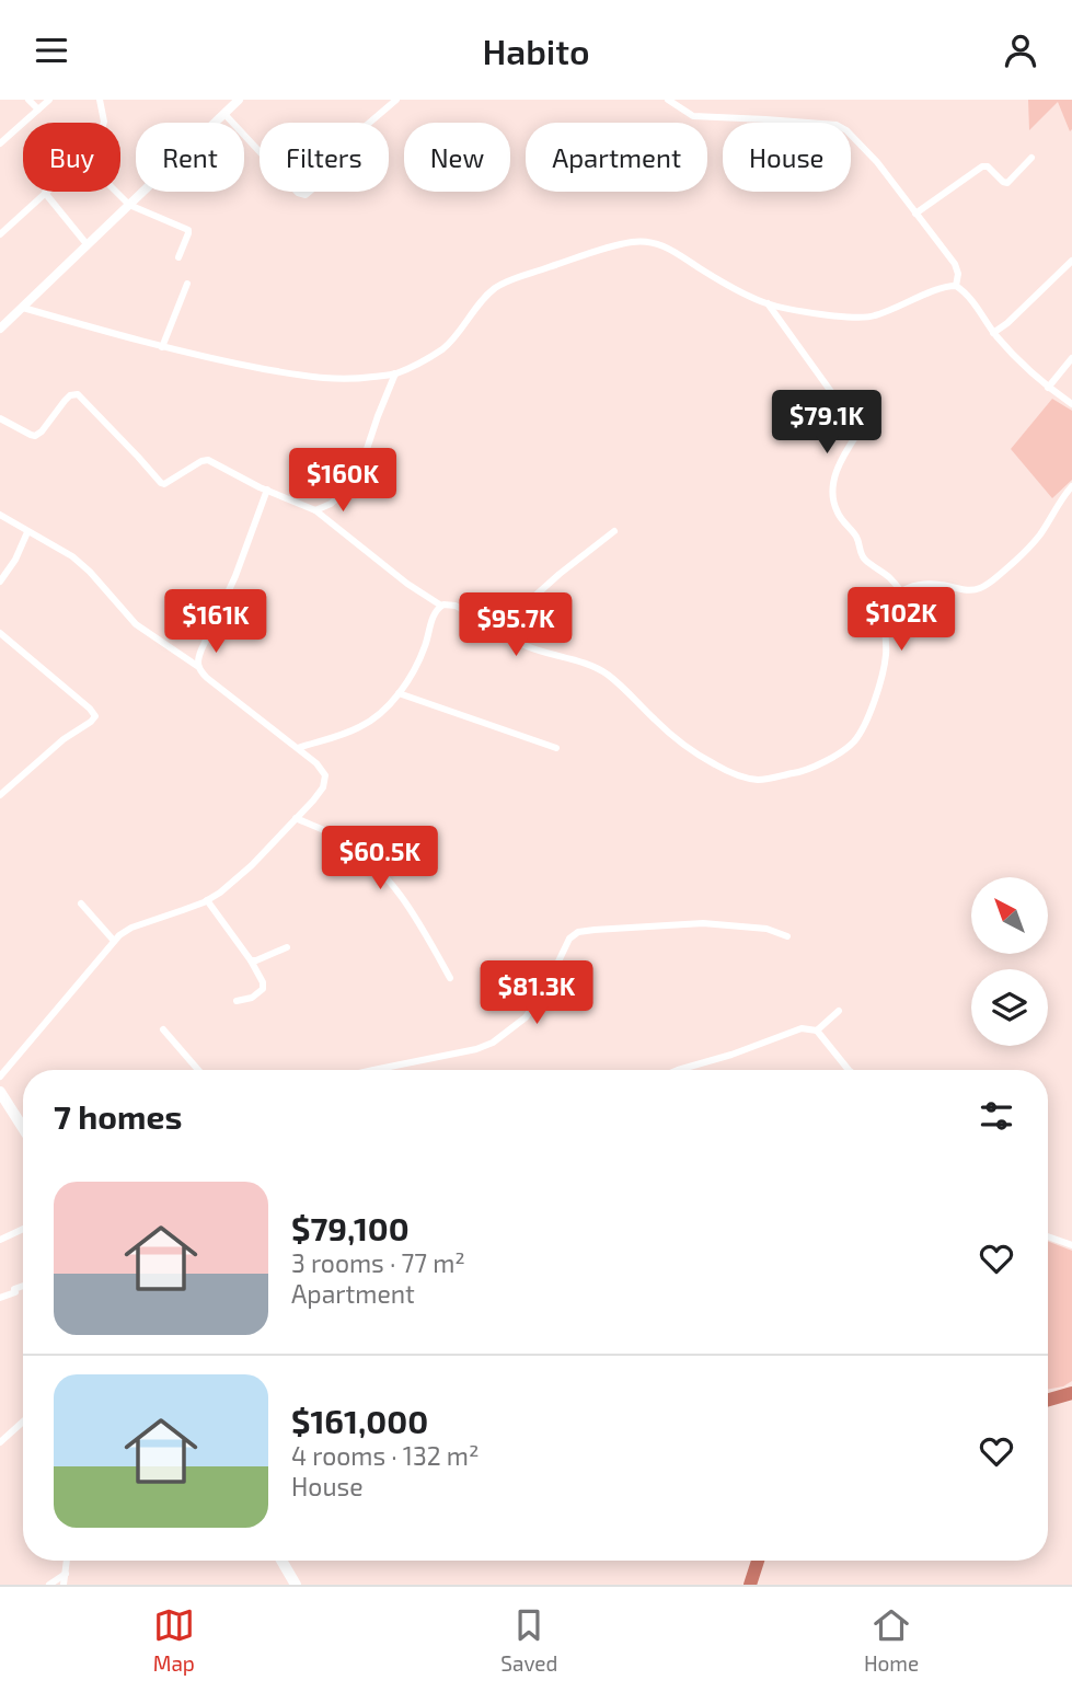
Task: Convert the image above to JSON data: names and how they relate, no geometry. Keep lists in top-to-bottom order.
{
  "north": "top left",
  "page": {
    "header": "Habito",
    "chip": [
      "Buy",
      "Rent",
      "Filters",
      "New",
      "Apartment",
      "House"
    ],
    "price": [
      "$79.1K",
      "$160K",
      "$102K",
      "$161K",
      "$95.7K",
      "$60.5K",
      "$81.3K"
    ],
    "heading": "7 homes",
    "list": [
      {
        "name": "$79,100",
        "note": "3 rooms · 77 m² · Apartment"
      },
      {
        "name": "$161,000",
        "note": "4 rooms · 132 m² · House"
      }
    ],
    "tabs": ["Map", "Saved", "Home"]
  }
}
